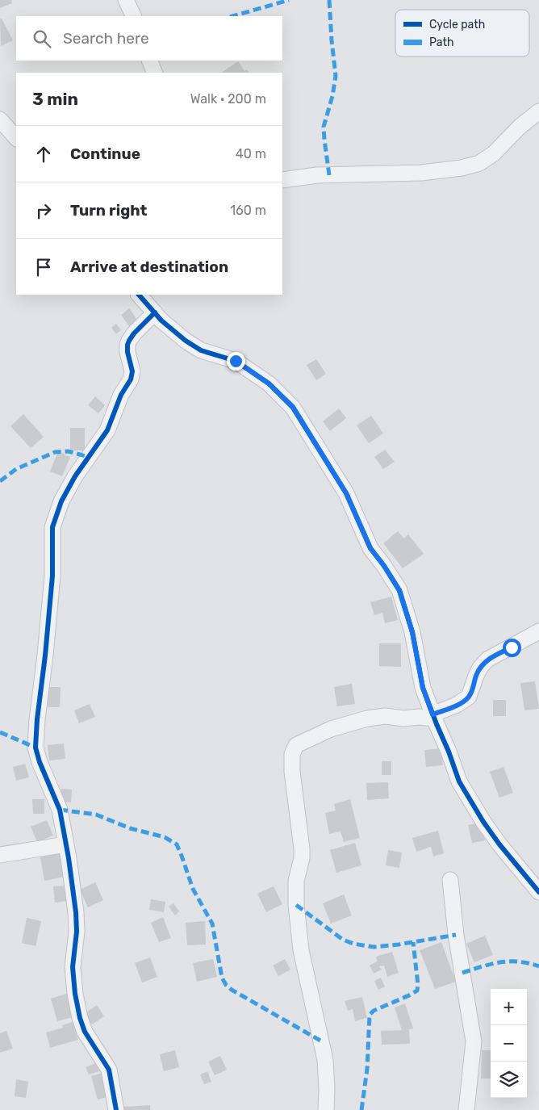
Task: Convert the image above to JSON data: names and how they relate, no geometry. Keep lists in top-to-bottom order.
{
  "legend": ["Cycle path", "Path"],
  "page": {
    "search": "Search here",
    "heading": ["3 min", "Walk · 200 m"],
    "list": [
      ["Continue", "40 m"],
      ["Turn right", "160 m"],
      "Arrive at destination"
    ],
    "map_buttons": ["+", "−"]
  }
}
